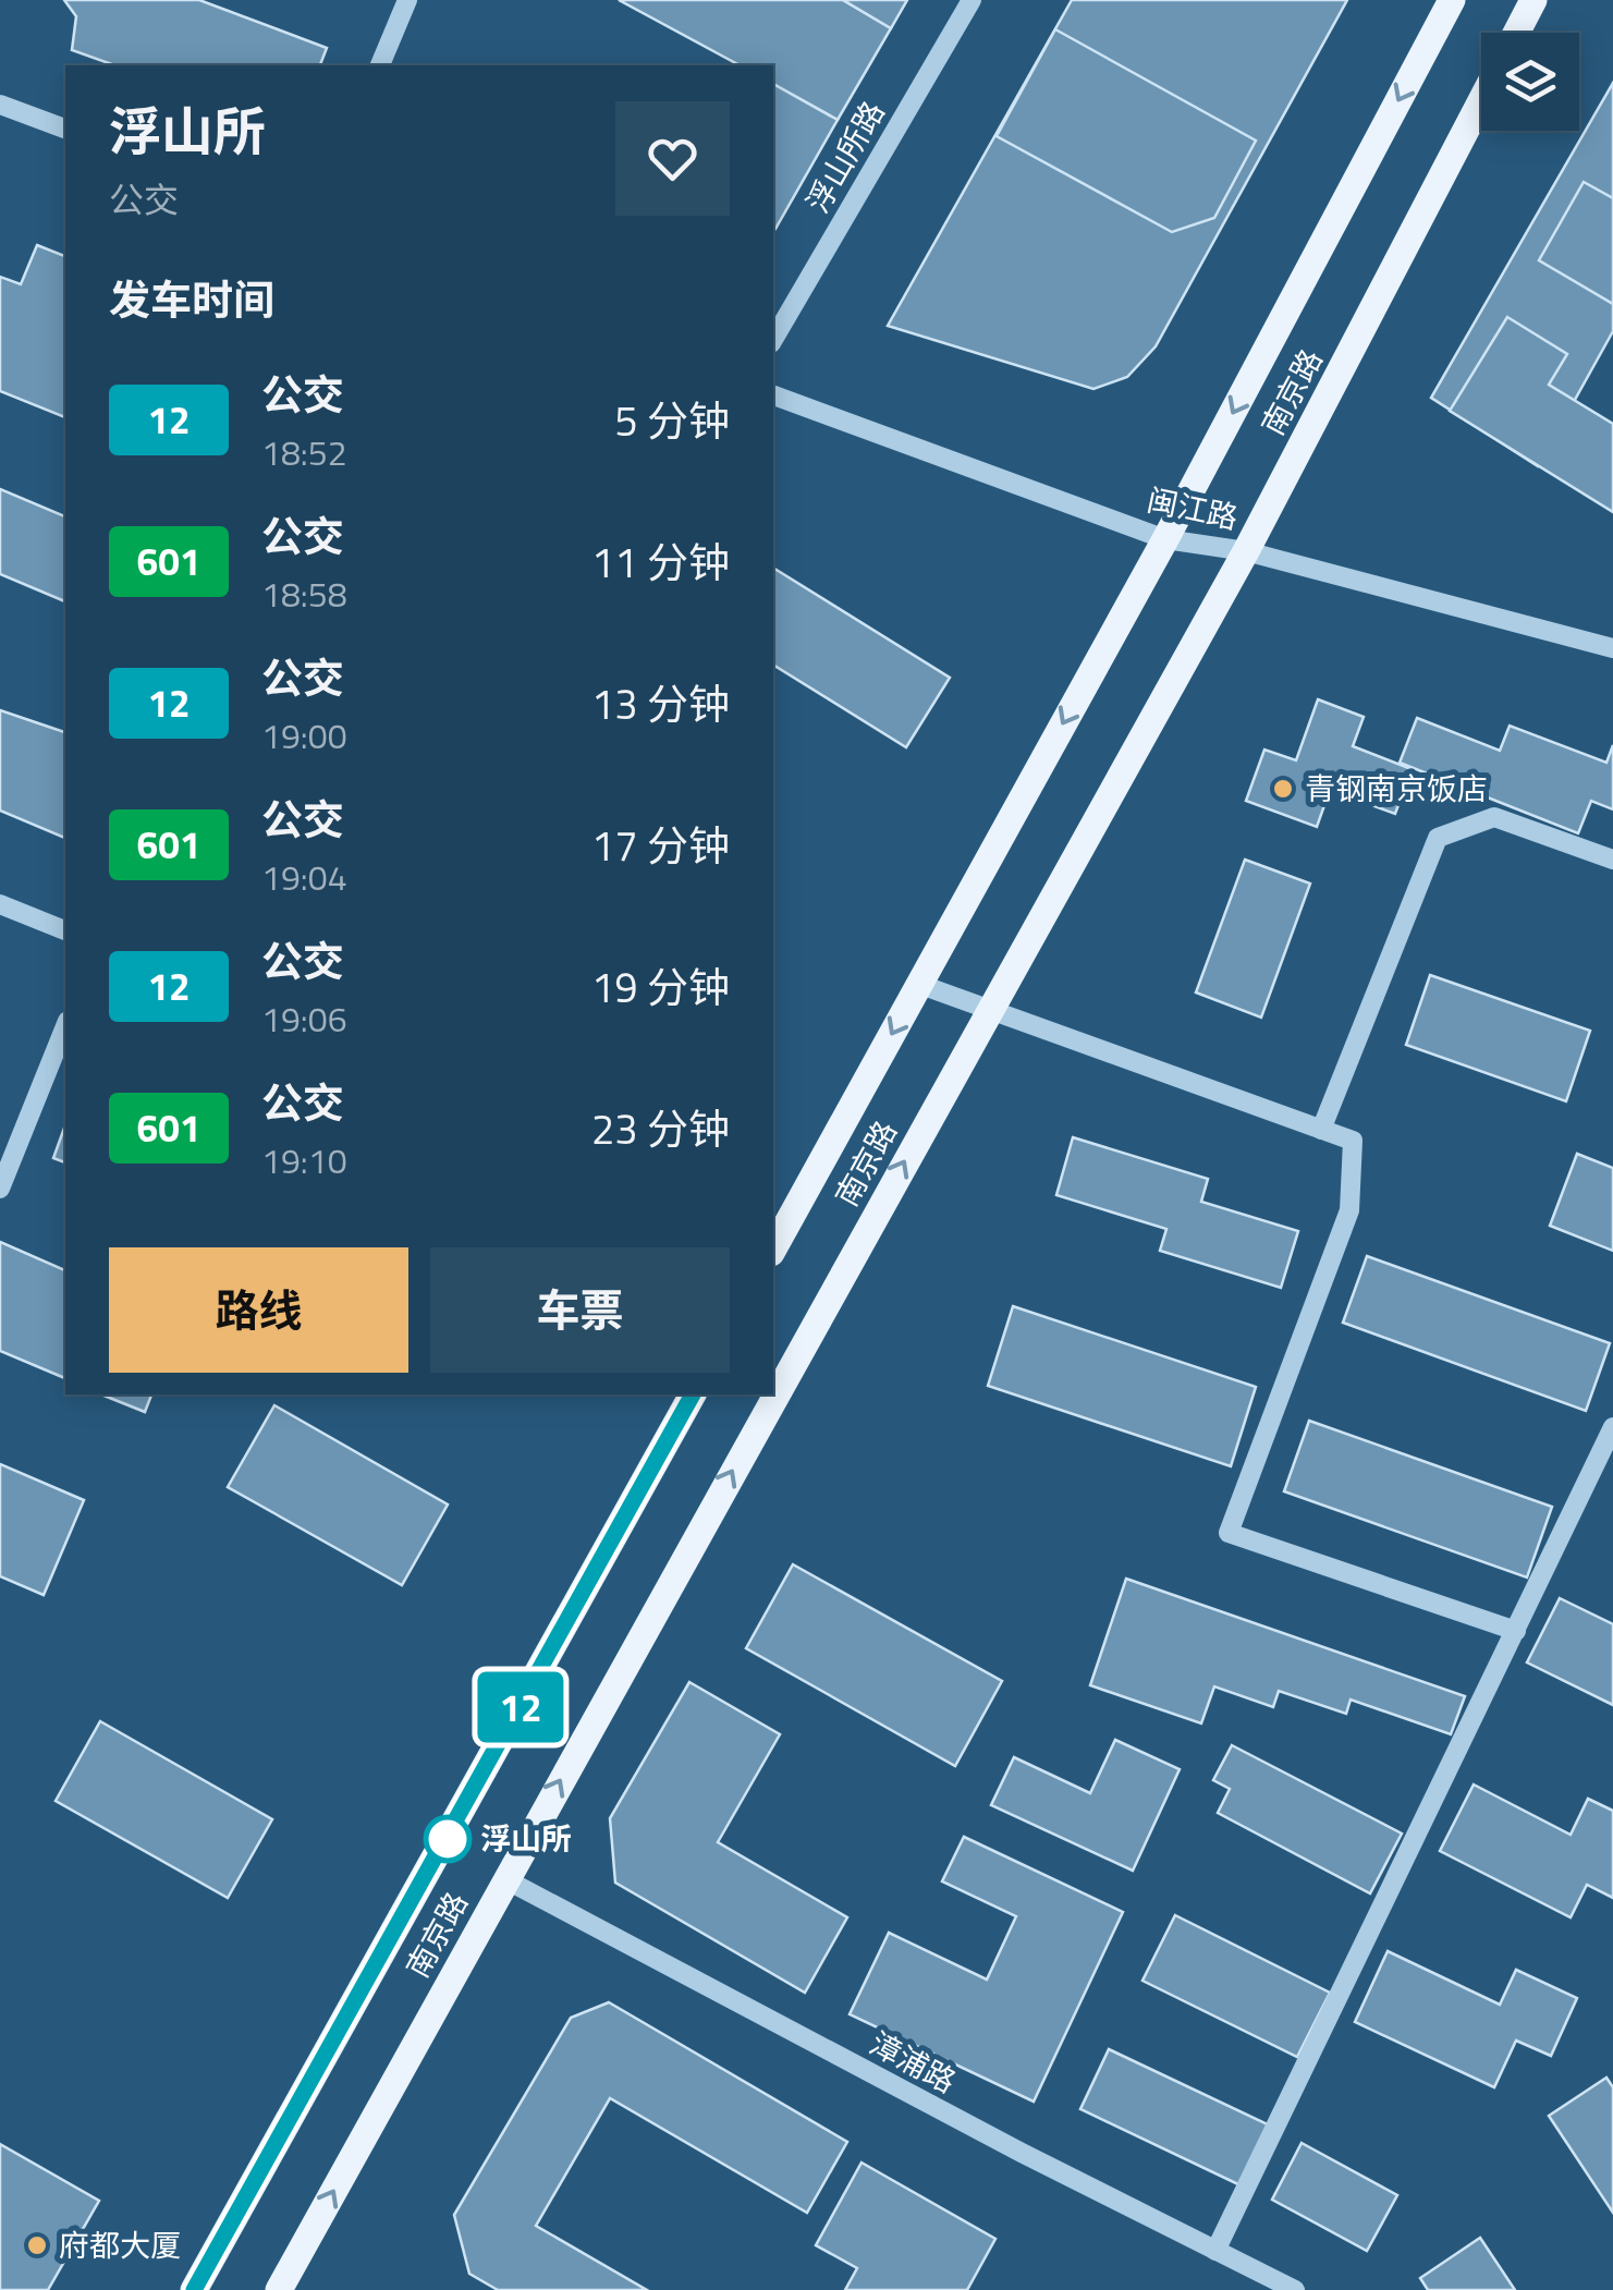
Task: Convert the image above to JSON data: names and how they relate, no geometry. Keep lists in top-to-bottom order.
{
  "streets": {
    "main road": ["南京路"],
    "street": ["浮山所路", "闽江路", "漳浦路"]
  },
  "crossings": [
    ["南京路", "闽江路"],
    ["南京路", "漳浦路"]
  ],
  "places": ["青钢南京饭店", "浮山所", "府都大厦"],
  "lines": ["bus line 12"],
  "page": {
    "on_map": "12",
    "heading": [
      ["浮山所", "公交"],
      "发车时间"
    ],
    "list": [
      {
        "mark": "12",
        "name": "公交",
        "note": "18:52",
        "value": "5 分钟"
      },
      {
        "mark": "601",
        "name": "公交",
        "note": "18:58",
        "value": "11 分钟"
      },
      {
        "mark": "12",
        "name": "公交",
        "note": "19:00",
        "value": "13 分钟"
      },
      {
        "mark": "601",
        "name": "公交",
        "note": "19:04",
        "value": "17 分钟"
      },
      {
        "mark": "12",
        "name": "公交",
        "note": "19:06",
        "value": "19 分钟"
      },
      {
        "mark": "601",
        "name": "公交",
        "note": "19:10",
        "value": "23 分钟"
      }
    ],
    "buttons": ["路线", "车票"]
  }
}
